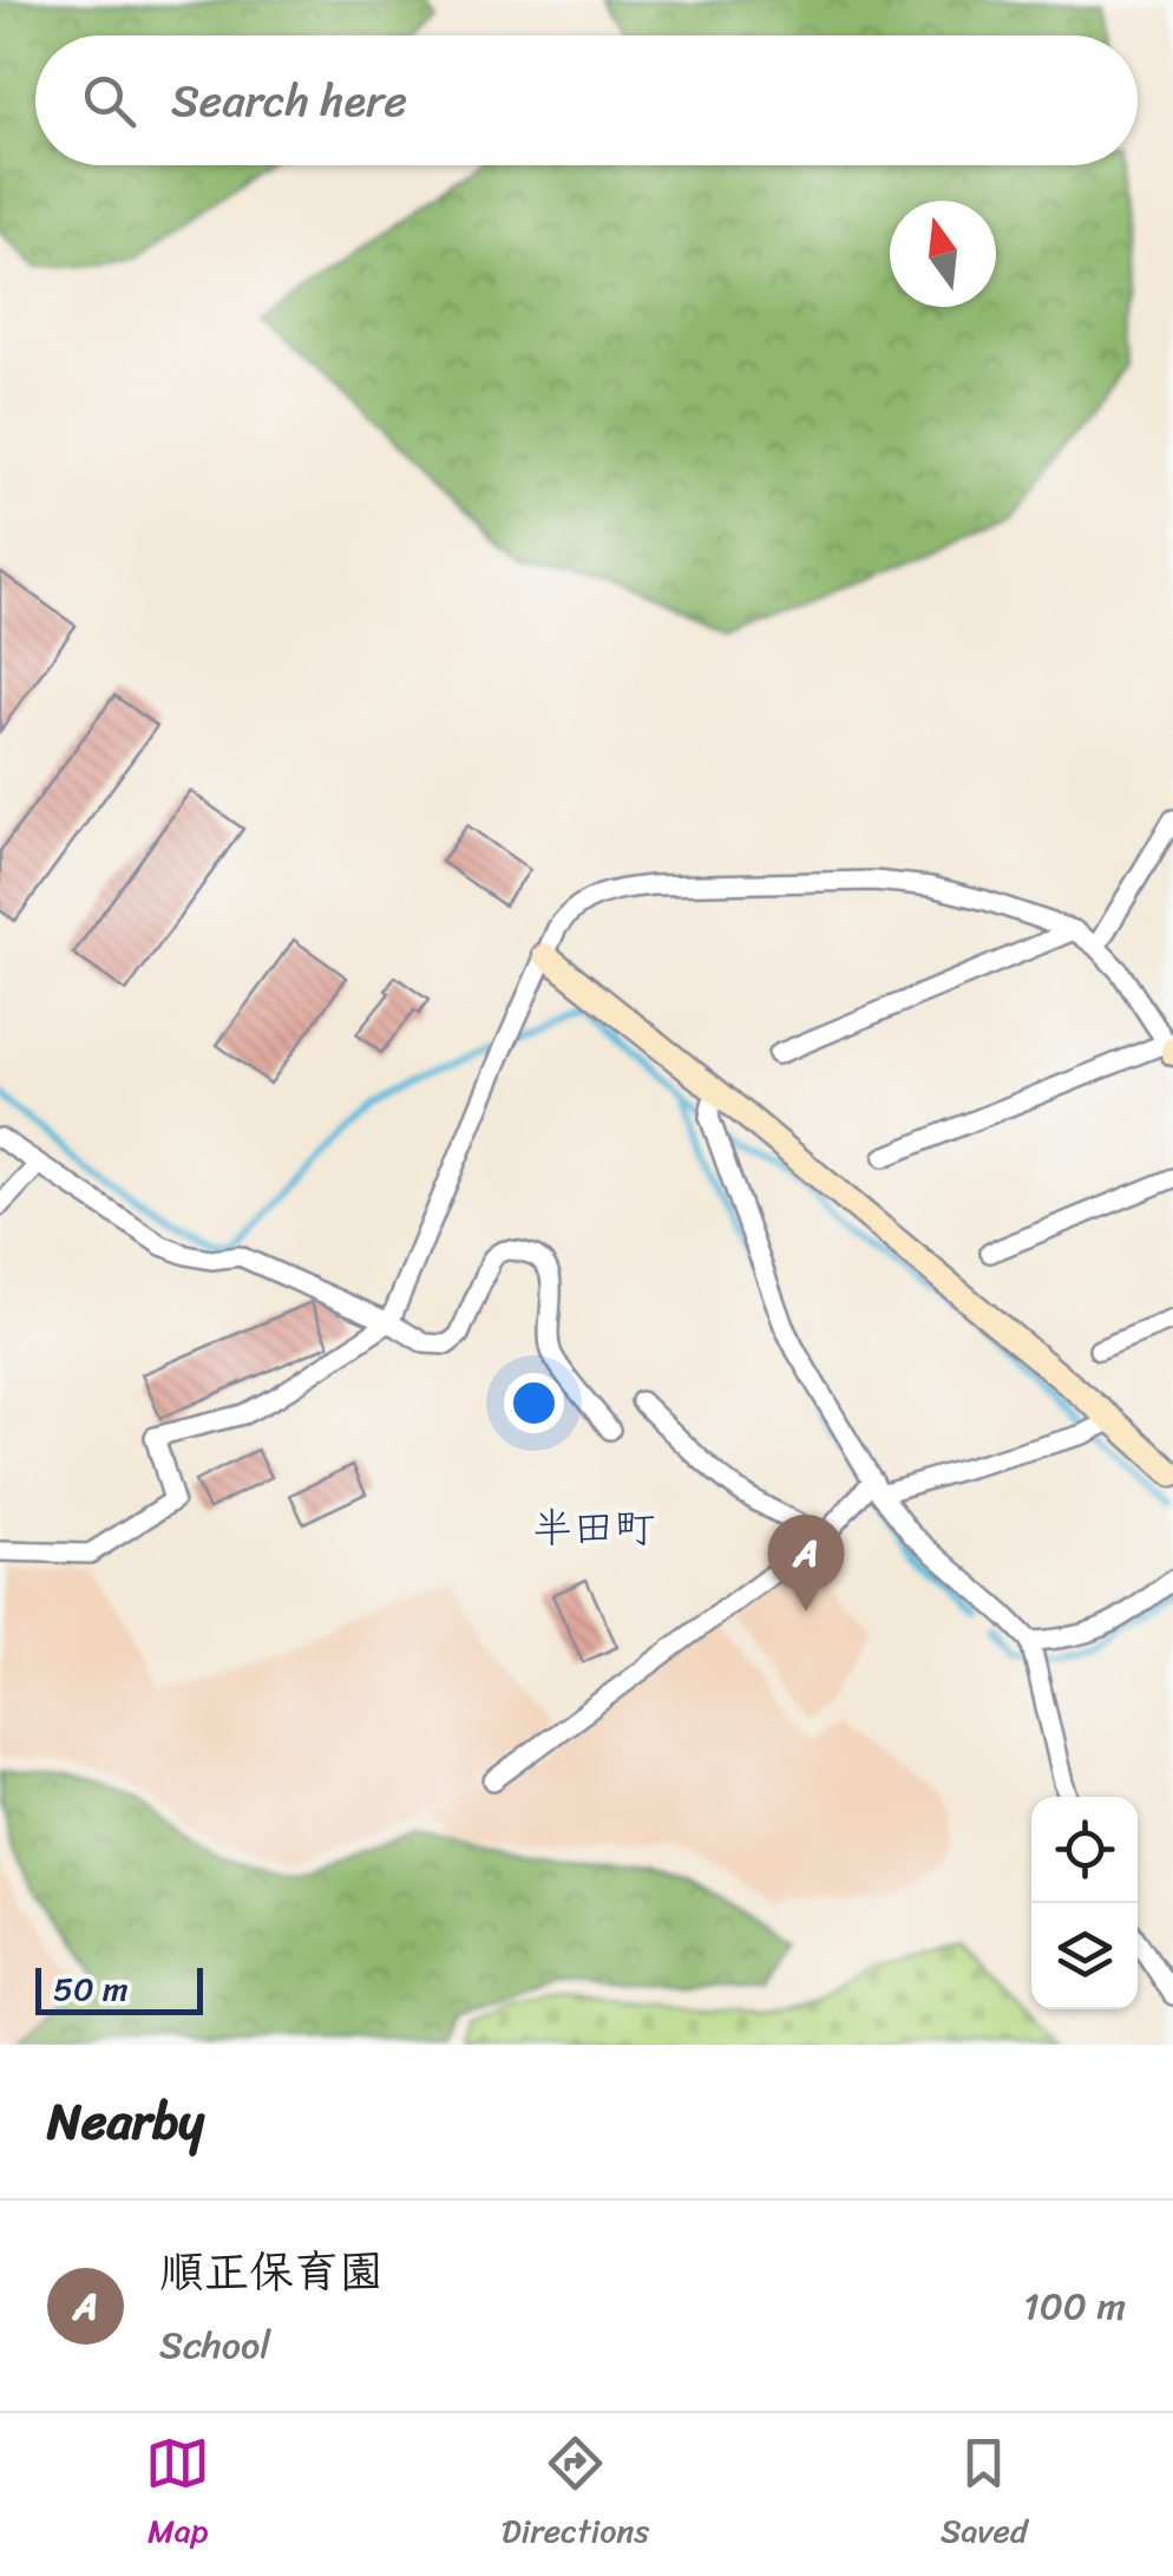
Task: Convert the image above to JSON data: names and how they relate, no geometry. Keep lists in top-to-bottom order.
{
  "districts": ["半田町"],
  "scale_bar": "50 m",
  "north": "top",
  "page": {
    "search": "Search here",
    "pins": "A",
    "scale": "50 m",
    "heading": "Nearby",
    "list": [
      {
        "mark": "A",
        "name": "順正保育園",
        "note": "School",
        "value": "100 m"
      }
    ],
    "nav": ["Map", "Directions", "Saved"]
  }
}
